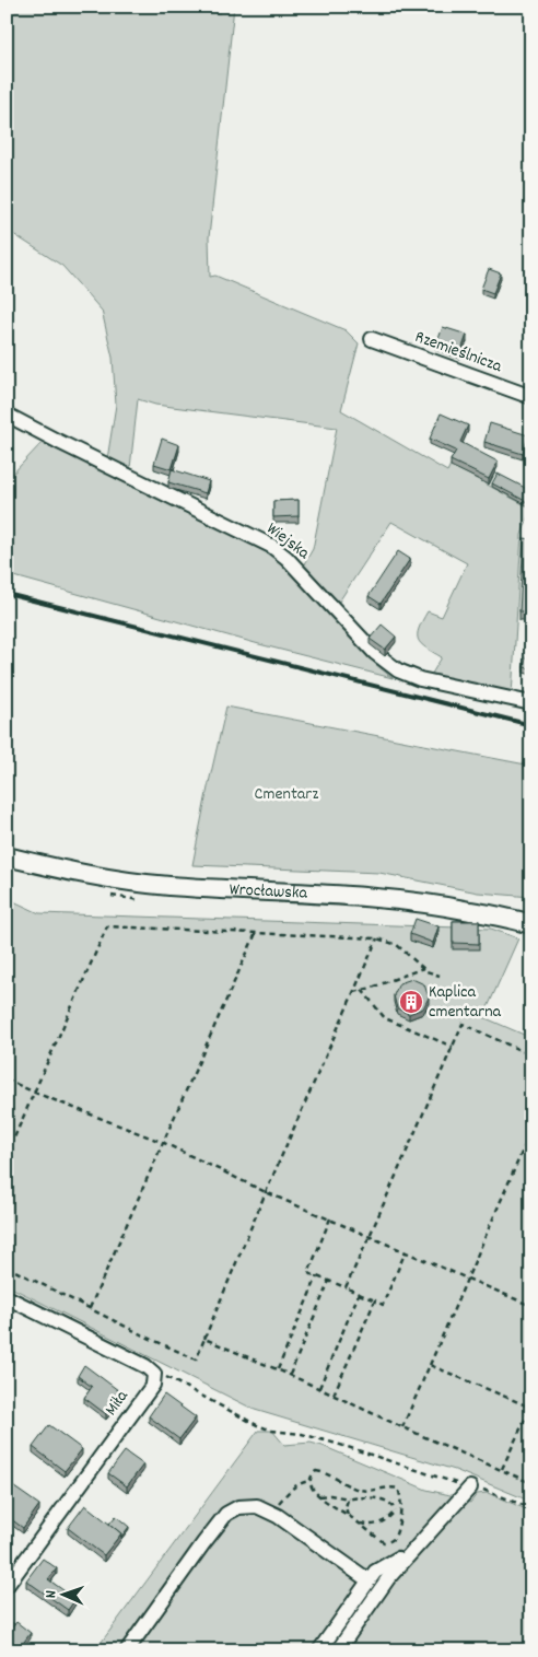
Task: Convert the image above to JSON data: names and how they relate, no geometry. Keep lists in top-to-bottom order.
{
  "streets": {
    "main road": ["Wrocławska"],
    "street": ["Rzemieślnicza", "Wiejska", "Miła"]
  },
  "parks": ["Cmentarz"],
  "places": {
    "building": ["Kaplica cmentarna"]
  },
  "north": "left"
}
